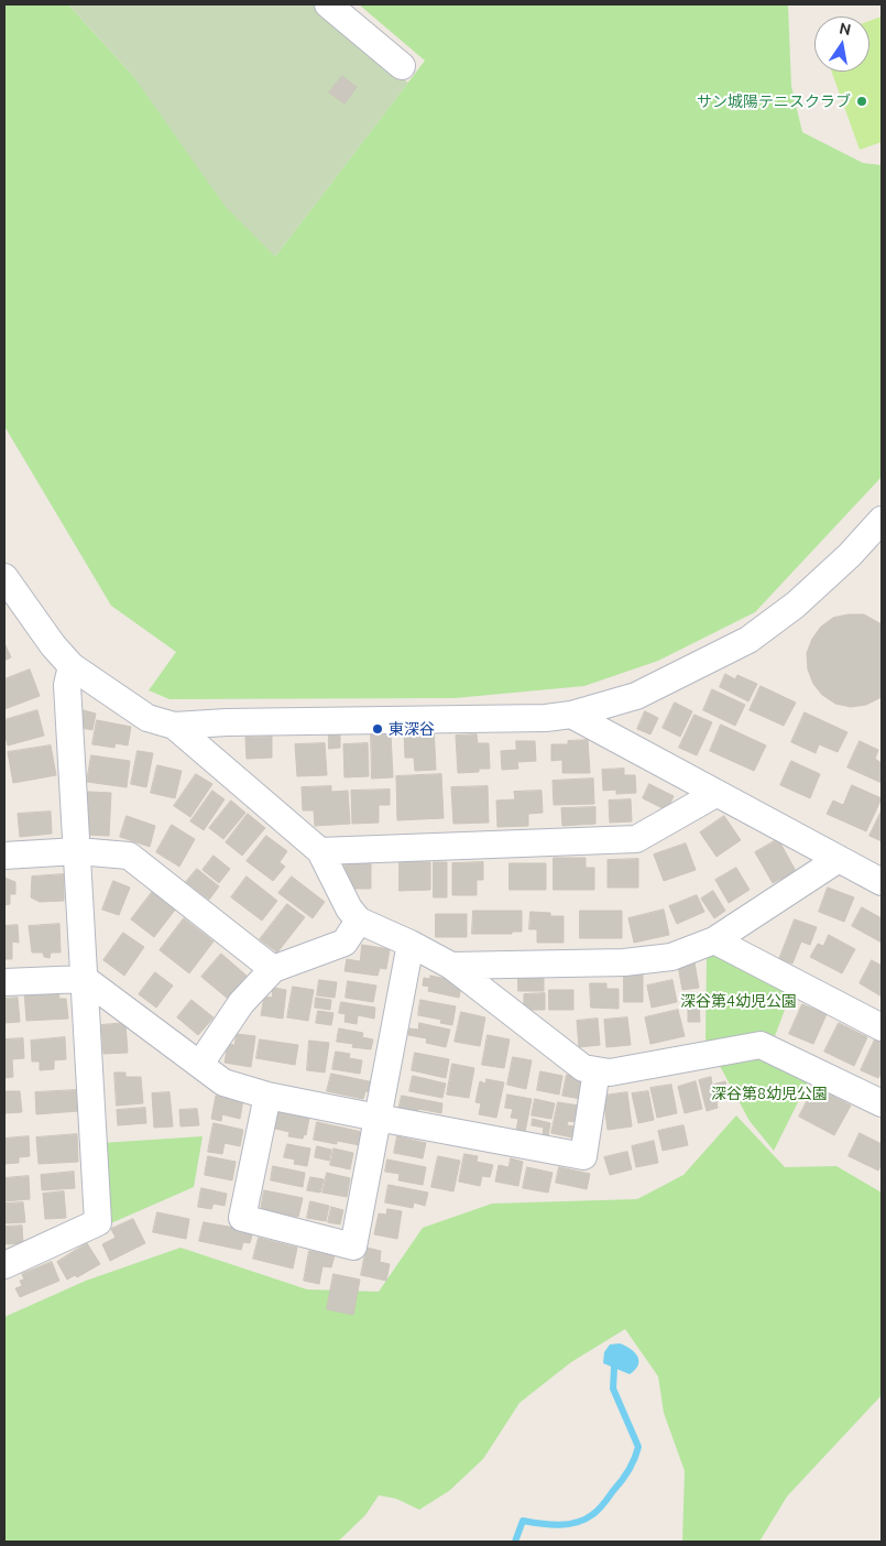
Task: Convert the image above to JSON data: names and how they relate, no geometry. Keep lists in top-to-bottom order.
{
  "parks": ["深谷第4幼児公園", "深谷第8幼児公園"],
  "places": ["サン城陽テニスクラブ", "東深谷"],
  "north": "top"
}
